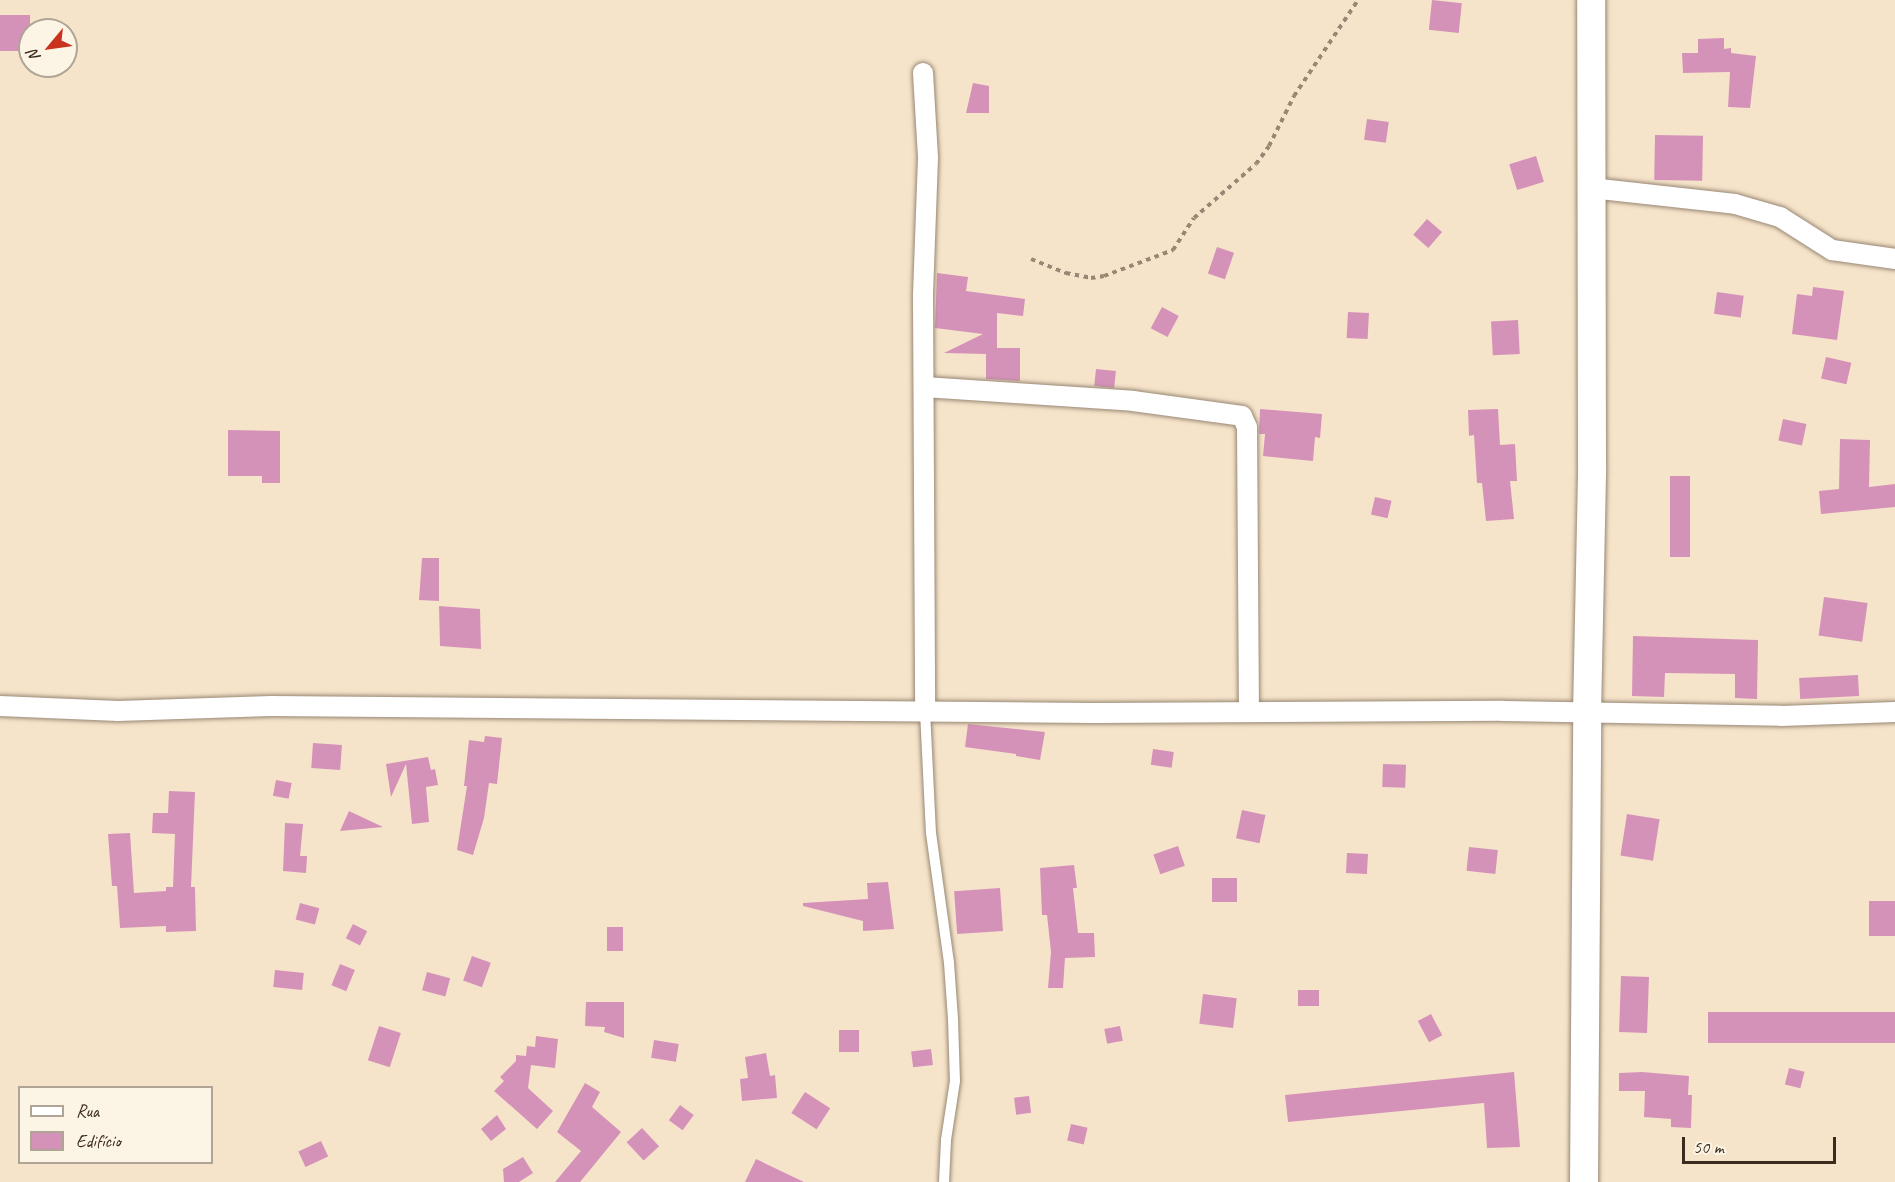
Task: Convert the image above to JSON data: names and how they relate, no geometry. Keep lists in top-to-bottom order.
{
  "legend": ["Rua", "Edifício"],
  "scale_bar": "50 m",
  "north": "bottom left"
}
